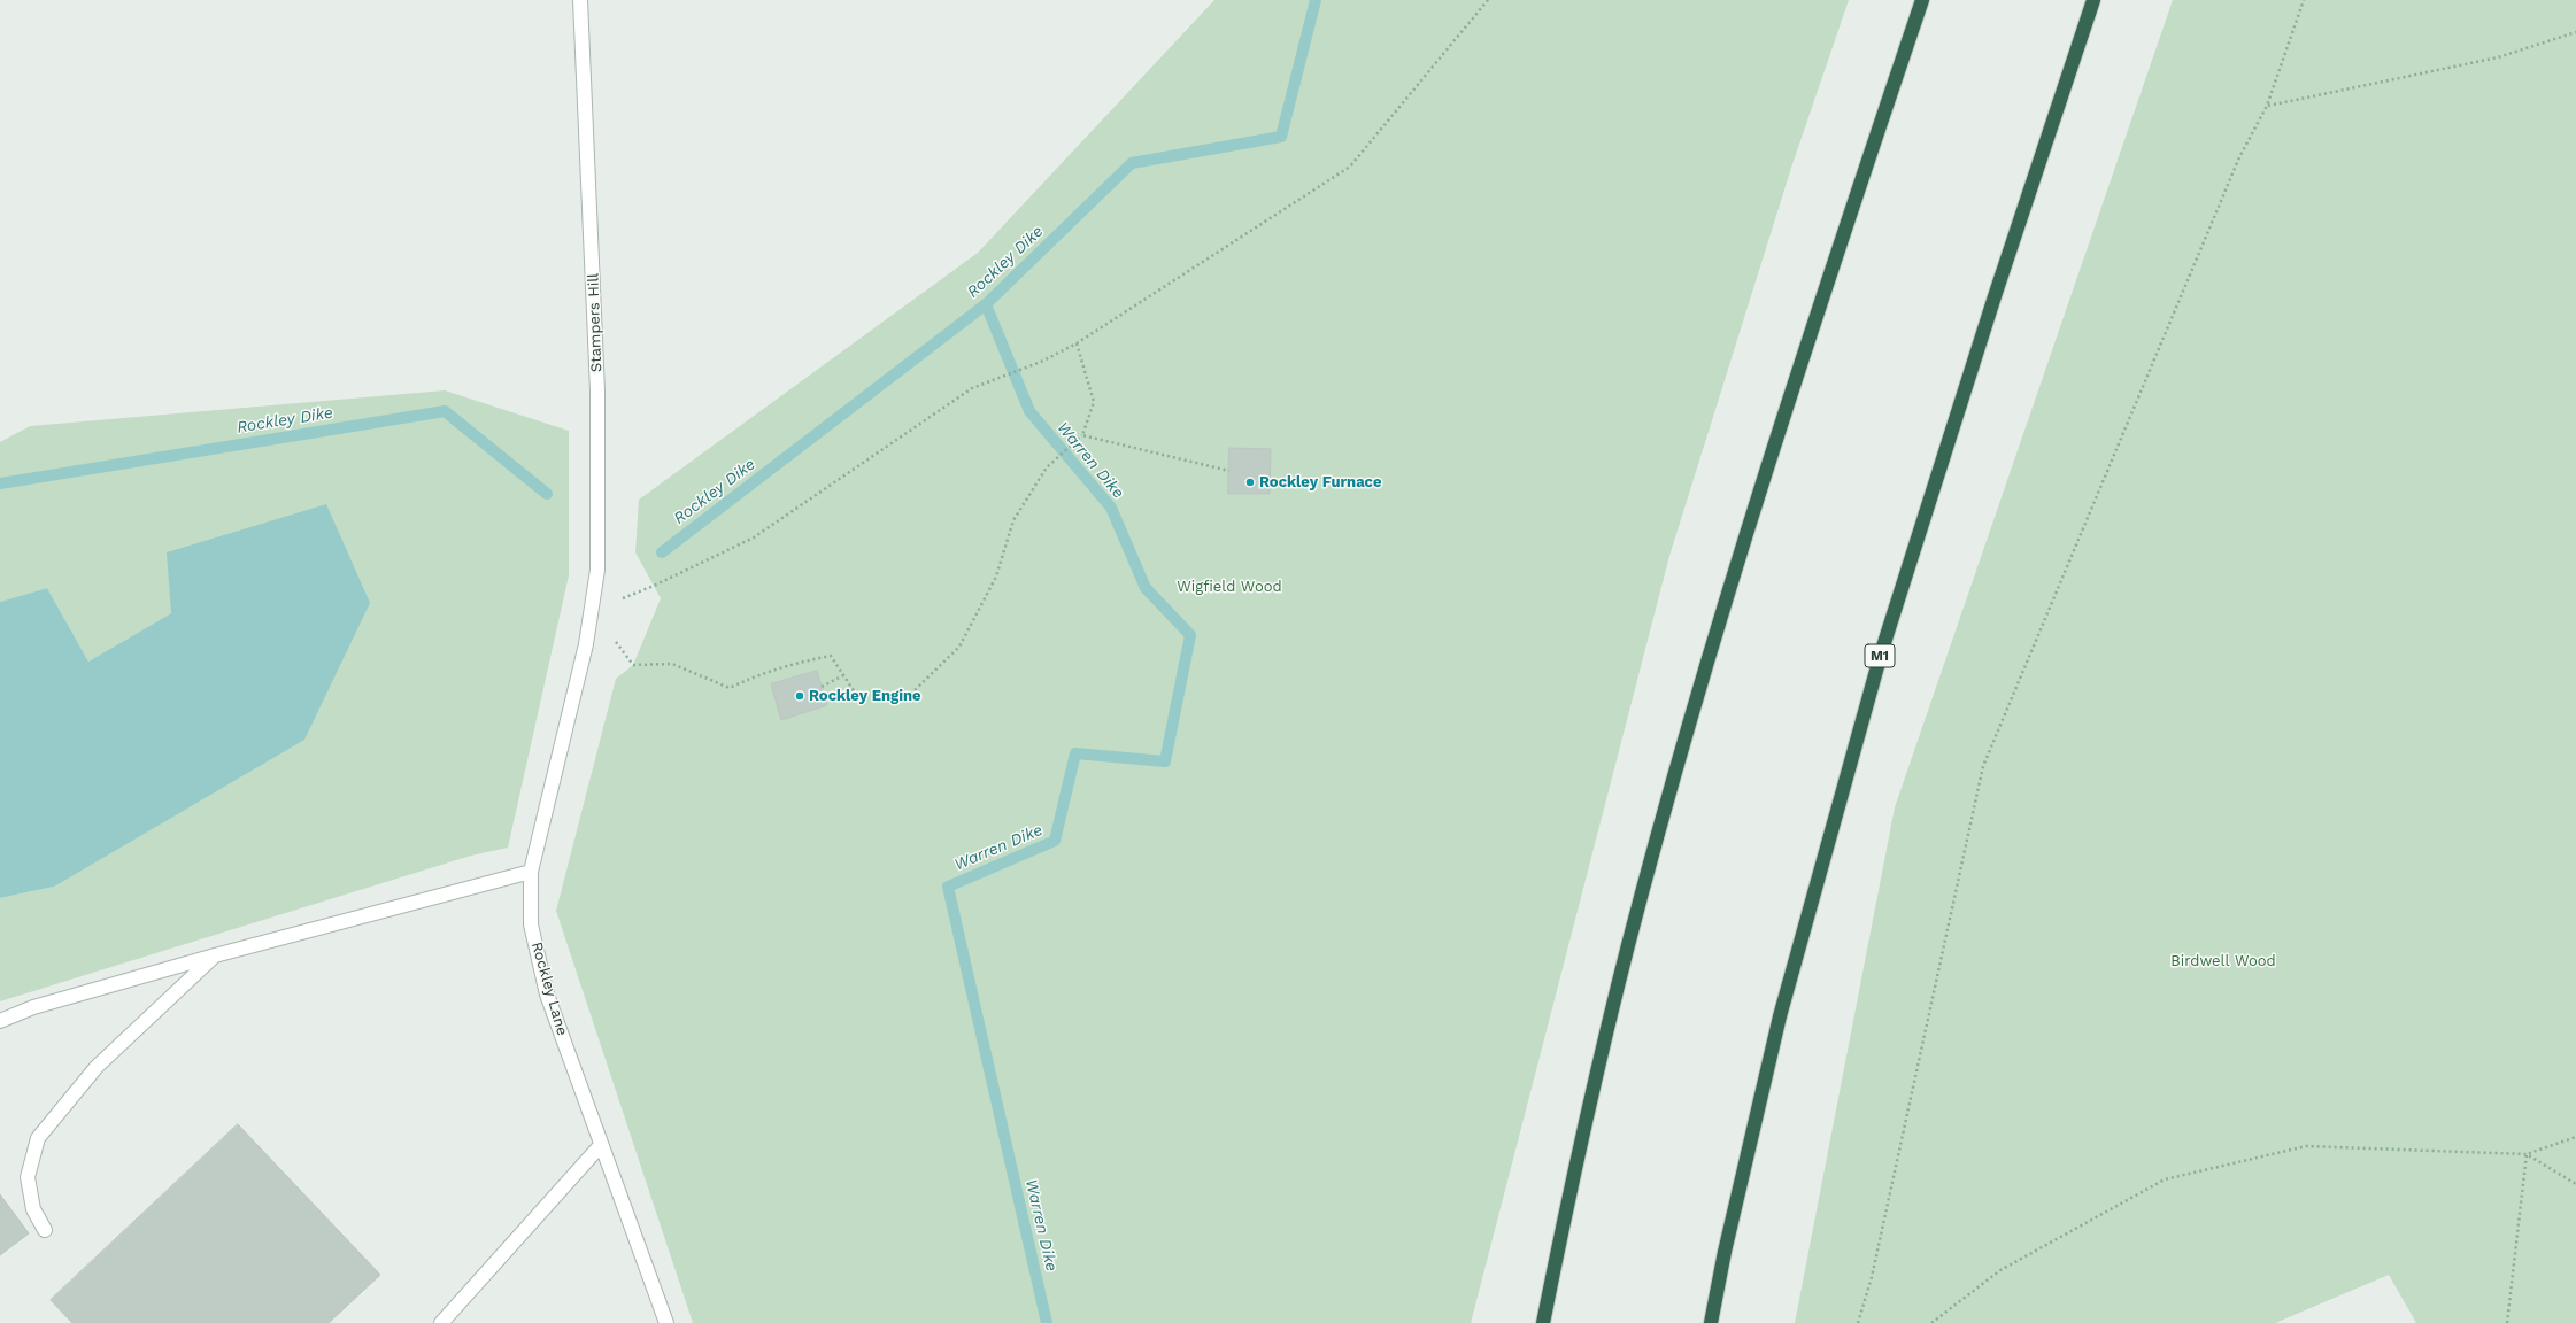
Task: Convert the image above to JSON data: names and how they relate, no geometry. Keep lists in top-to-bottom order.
{
  "streets": {
    "highway": ["M1"],
    "street": ["Stampers Hill", "Rockley Lane"]
  },
  "crossings": [
    ["Stampers Hill", "Rockley Lane"]
  ],
  "water": ["Rockley Dike", "Warren Dike"],
  "parks": ["Wigfield Wood", "Birdwell Wood"],
  "places": ["Rockley Furnace", "Rockley Engine"]
}
